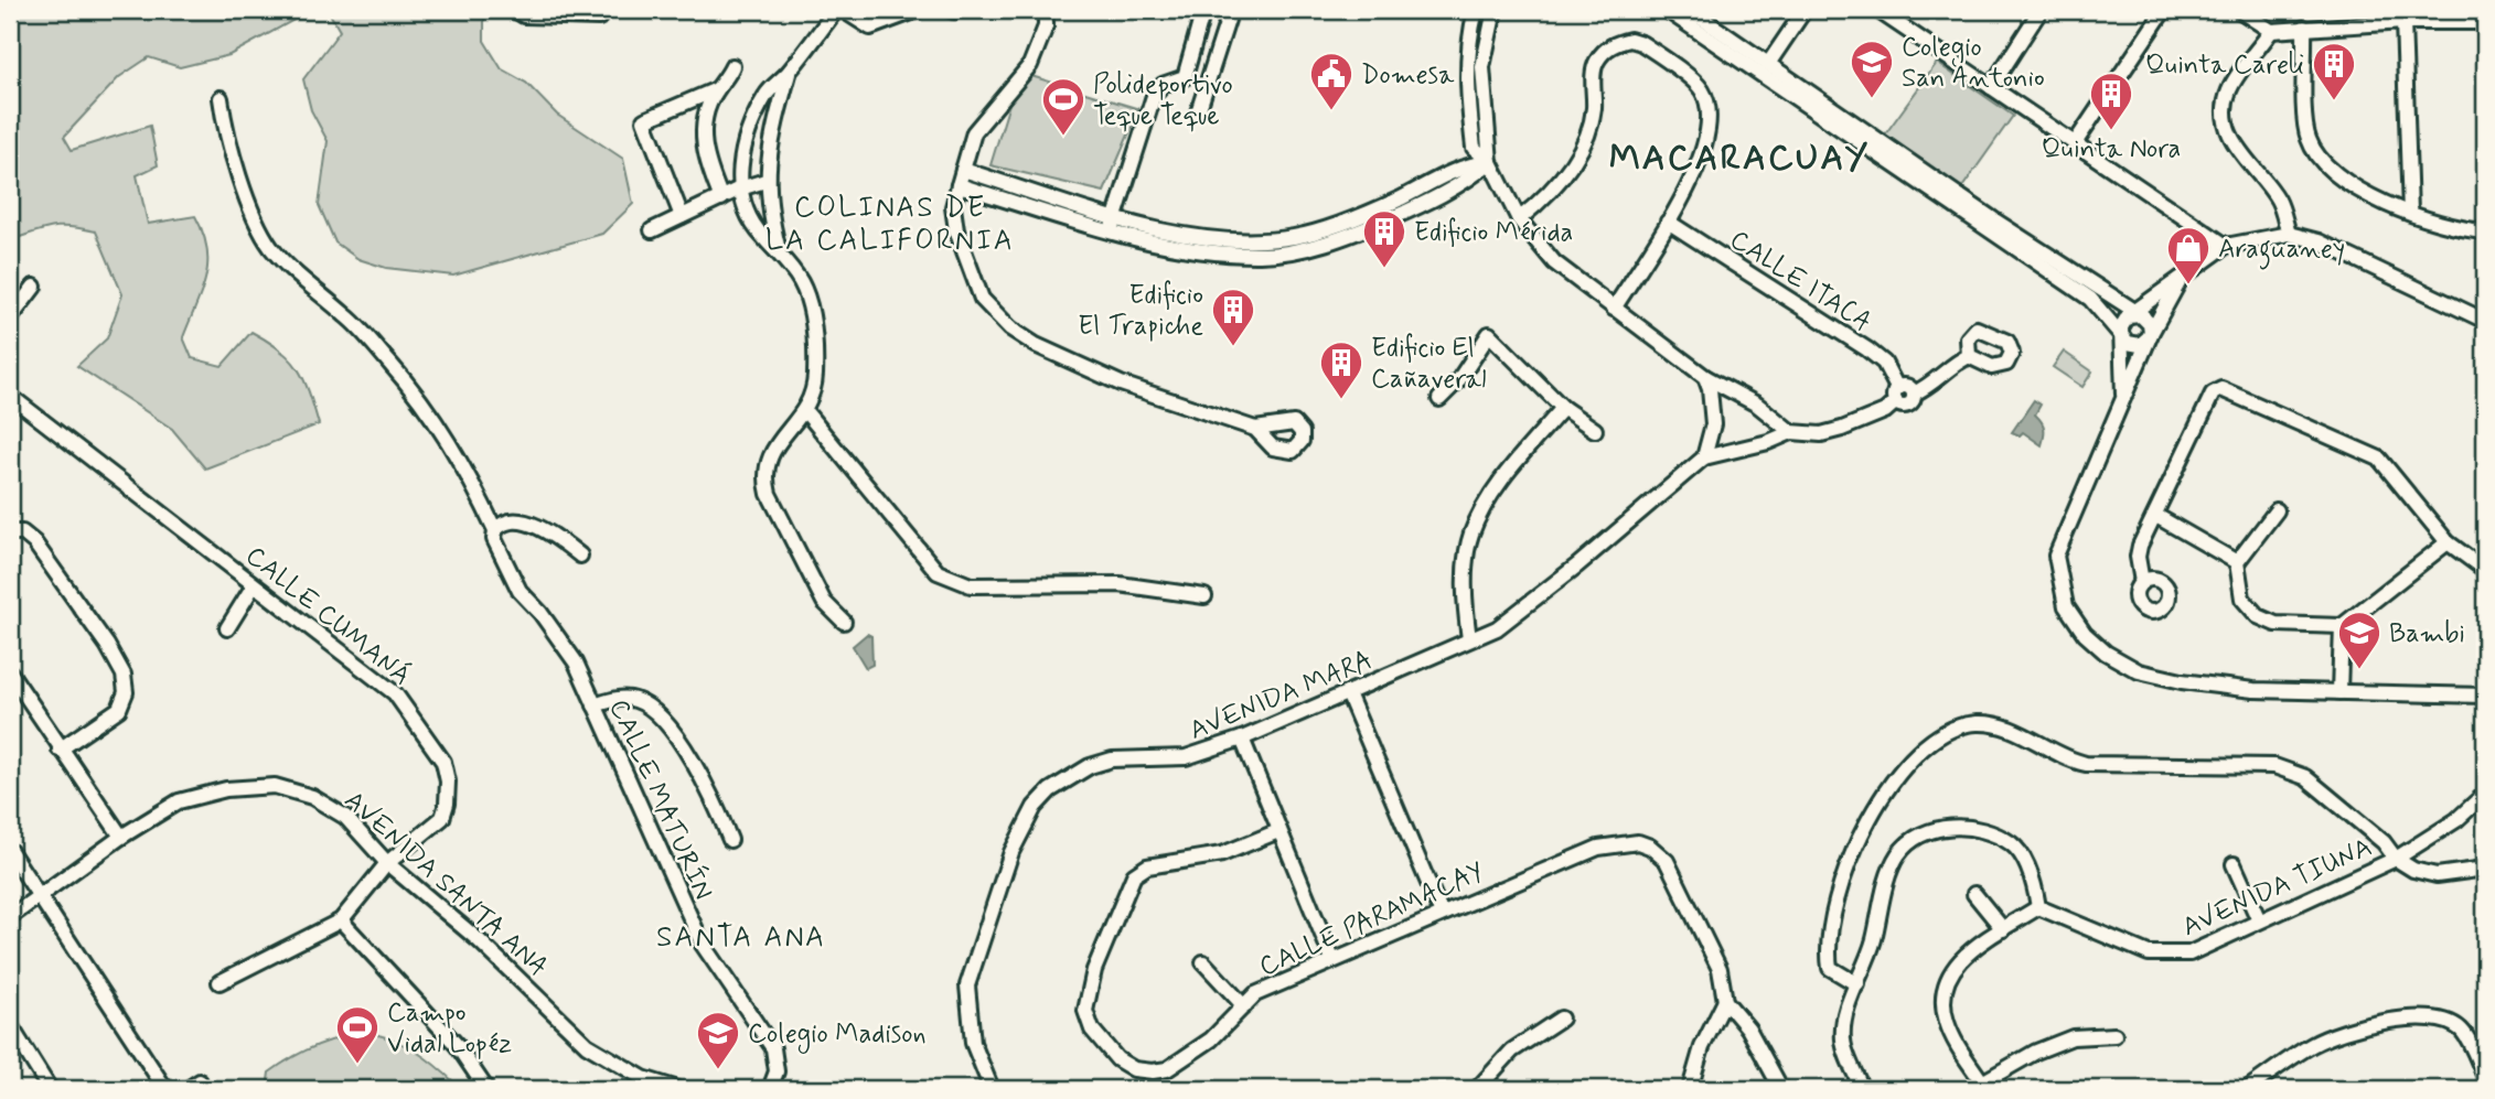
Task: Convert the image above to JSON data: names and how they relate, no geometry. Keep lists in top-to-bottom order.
{
  "streets": {
    "street": [
      "CALLE ITACA",
      "CALLE CUMANÁ",
      "AVENIDA MARA",
      "CALLE MATURÍN",
      "AVENIDA SANTA ANA",
      "AVENIDA TIUNA",
      "CALLE PARAMACAY"
    ]
  },
  "crossings": [
    ["CALLE CUMANÁ", "AVENIDA SANTA ANA"]
  ],
  "districts": ["MACARACUAY", "COLINAS DE LA CALIFORNIA", "SANTA ANA"],
  "places": {
    "school or university": ["Colegio San Antonio", "Bambi", "Colegio Madison"],
    "building": [
      "Quinta Careli",
      "Quinta Nora",
      "Edificio Mérida",
      "Edificio El Trapiche",
      "Edificio El Cañaveral"
    ],
    "public building": ["Domesa"],
    "sports": ["Polideportivo Teque Teque", "Campo Vidal Lopéz"],
    "shop": ["Araguaney"]
  }
}
